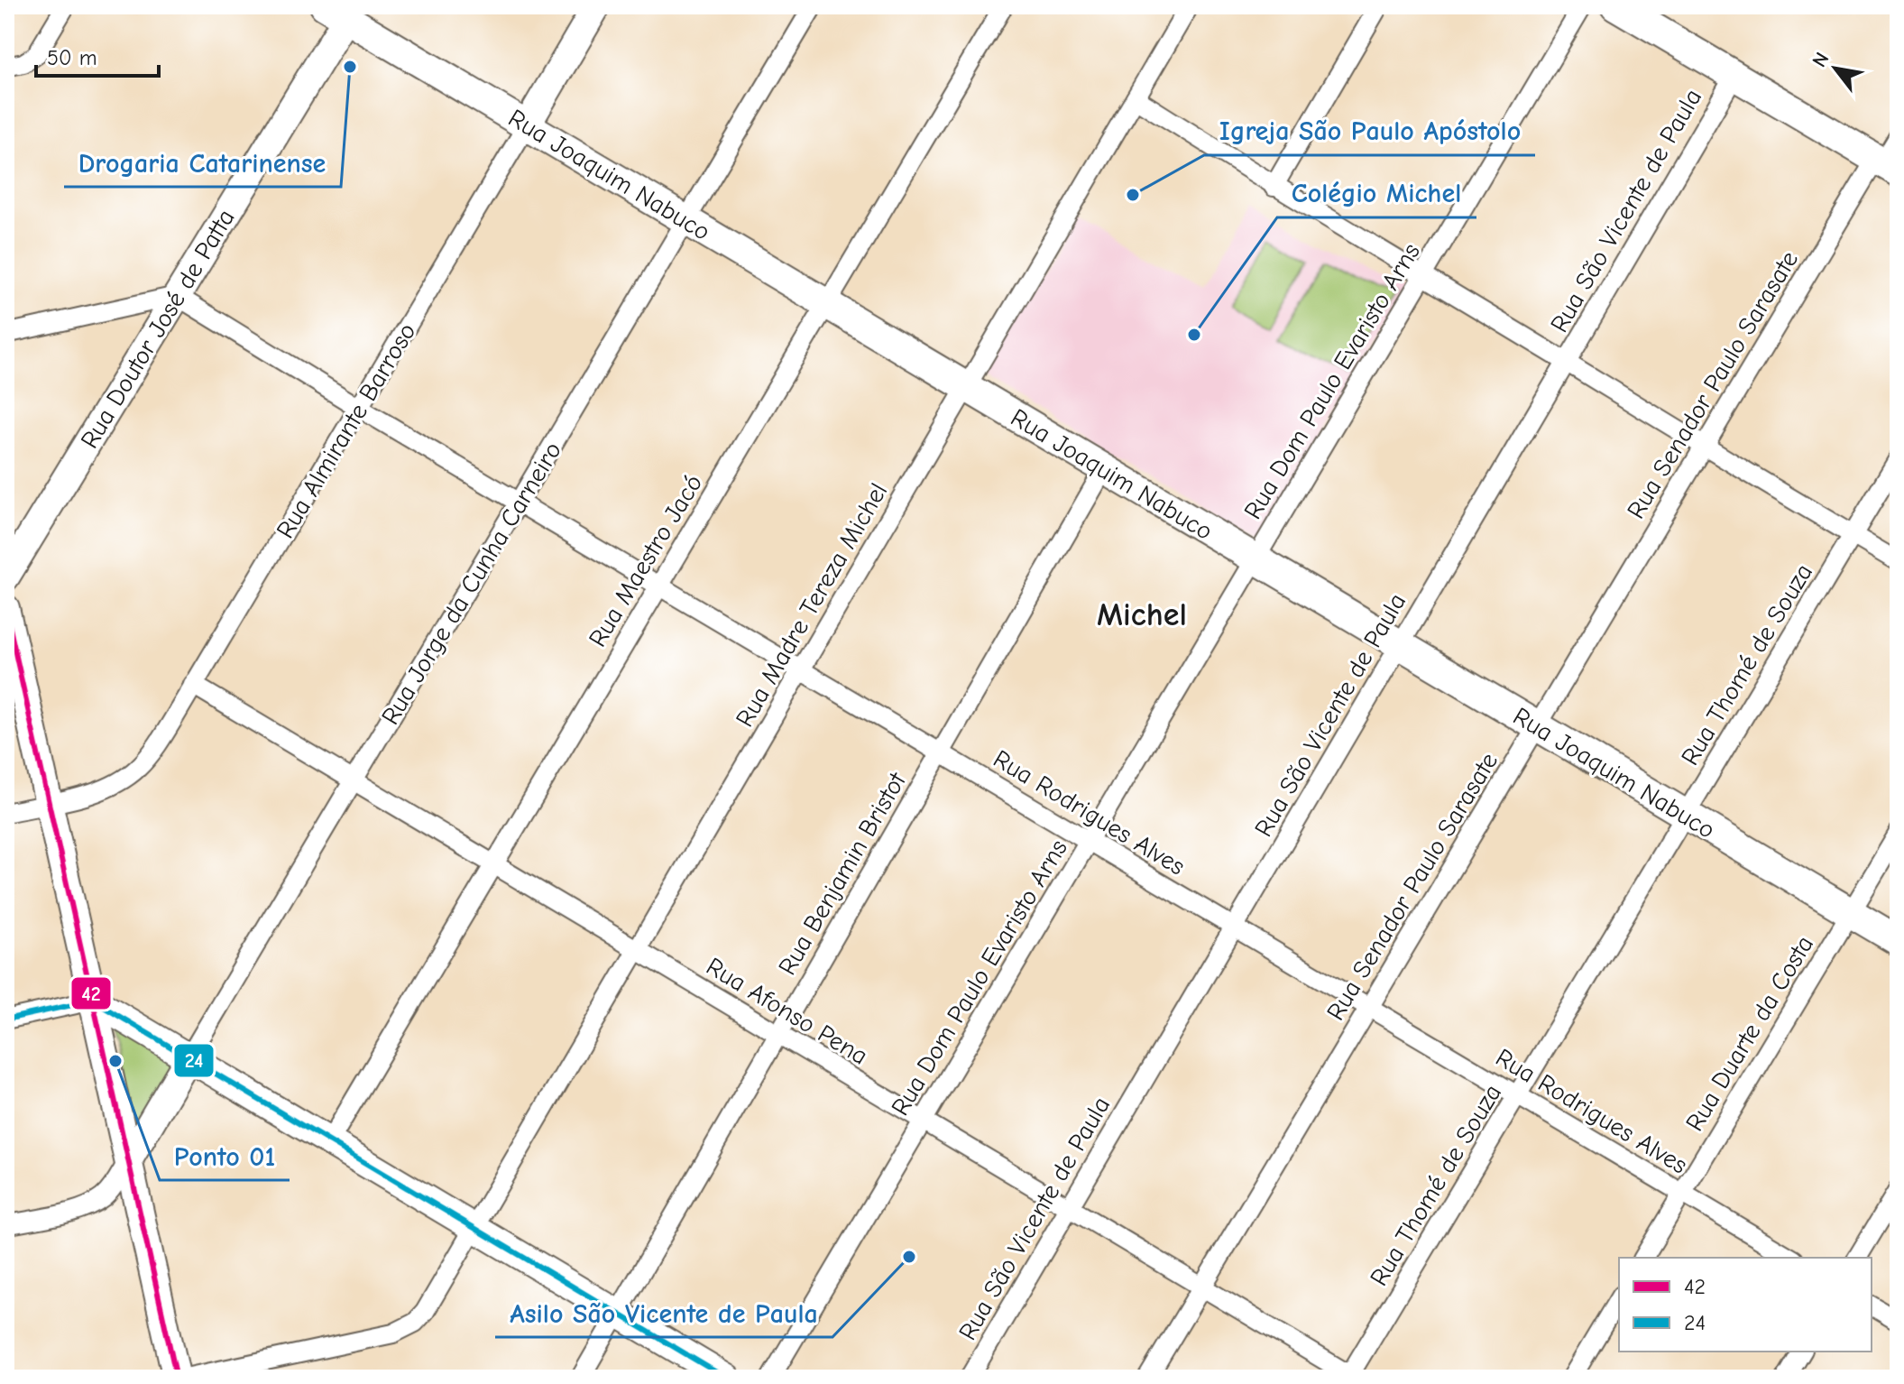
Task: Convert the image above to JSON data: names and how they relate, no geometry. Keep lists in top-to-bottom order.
{
  "streets": {
    "main road": ["Rua Joaquim Nabuco"],
    "street": [
      "Rua São Vicente de Paula",
      "Rua Doutor José de Patta",
      "Rua Dom Paulo Evaristo Arns",
      "Rua Senador Paulo Sarasate",
      "Rua Almirante Barroso",
      "Rua Maestro Jacó",
      "Rua Jorge da Cunha Carneiro",
      "Rua Madre Tereza Michel",
      "Rua Thomé de Souza",
      "Rua Rodrigues Alves",
      "Rua Benjamin Bristot",
      "Rua Afonso Pena",
      "Rua Duarte da Costa"
    ]
  },
  "crossings": [
    ["Rua Joaquim Nabuco", "Rua São Vicente de Paula"],
    ["Rua Joaquim Nabuco", "Rua Doutor José de Patta"],
    ["Rua Joaquim Nabuco", "Rua Dom Paulo Evaristo Arns"],
    ["Rua Joaquim Nabuco", "Rua Senador Paulo Sarasate"],
    ["Rua Joaquim Nabuco", "Rua Almirante Barroso"],
    ["Rua Joaquim Nabuco", "Rua Maestro Jacó"],
    ["Rua Joaquim Nabuco", "Rua Jorge da Cunha Carneiro"],
    ["Rua Joaquim Nabuco", "Rua Madre Tereza Michel"],
    ["Rua Joaquim Nabuco", "Rua Thomé de Souza"],
    ["Rua Joaquim Nabuco", "Rua Benjamin Bristot"],
    ["Rua Joaquim Nabuco", "Rua Duarte da Costa"],
    ["Rua São Vicente de Paula", "Rua Rodrigues Alves"],
    ["Rua São Vicente de Paula", "Rua Afonso Pena"],
    ["Rua Doutor José de Patta", "Rua Rodrigues Alves"],
    ["Rua Dom Paulo Evaristo Arns", "Rua Rodrigues Alves"],
    ["Rua Dom Paulo Evaristo Arns", "Rua Afonso Pena"],
    ["Rua Senador Paulo Sarasate", "Rua Rodrigues Alves"],
    ["Rua Senador Paulo Sarasate", "Rua Afonso Pena"],
    ["Rua Almirante Barroso", "Rua Rodrigues Alves"],
    ["Rua Almirante Barroso", "Rua Afonso Pena"],
    ["Rua Maestro Jacó", "Rua Rodrigues Alves"],
    ["Rua Maestro Jacó", "Rua Afonso Pena"],
    ["Rua Jorge da Cunha Carneiro", "Rua Rodrigues Alves"],
    ["Rua Jorge da Cunha Carneiro", "Rua Afonso Pena"],
    ["Rua Madre Tereza Michel", "Rua Rodrigues Alves"],
    ["Rua Madre Tereza Michel", "Rua Afonso Pena"],
    ["Rua Thomé de Souza", "Rua Rodrigues Alves"],
    ["Rua Thomé de Souza", "Rua Afonso Pena"],
    ["Rua Rodrigues Alves", "Rua Benjamin Bristot"],
    ["Rua Rodrigues Alves", "Rua Duarte da Costa"],
    ["Rua Benjamin Bristot", "Rua Afonso Pena"]
  ],
  "districts": ["Michel"],
  "places": [
    "Drogaria Catarinense",
    "Igreja São Paulo Apóstolo",
    "Colégio Michel",
    "Ponto 01",
    "Asilo São Vicente de Paula"
  ],
  "lines": ["transit line 42", "transit line 24"],
  "legend": ["42", "24"],
  "scale_bar": "50 m",
  "north": "top left"
}
